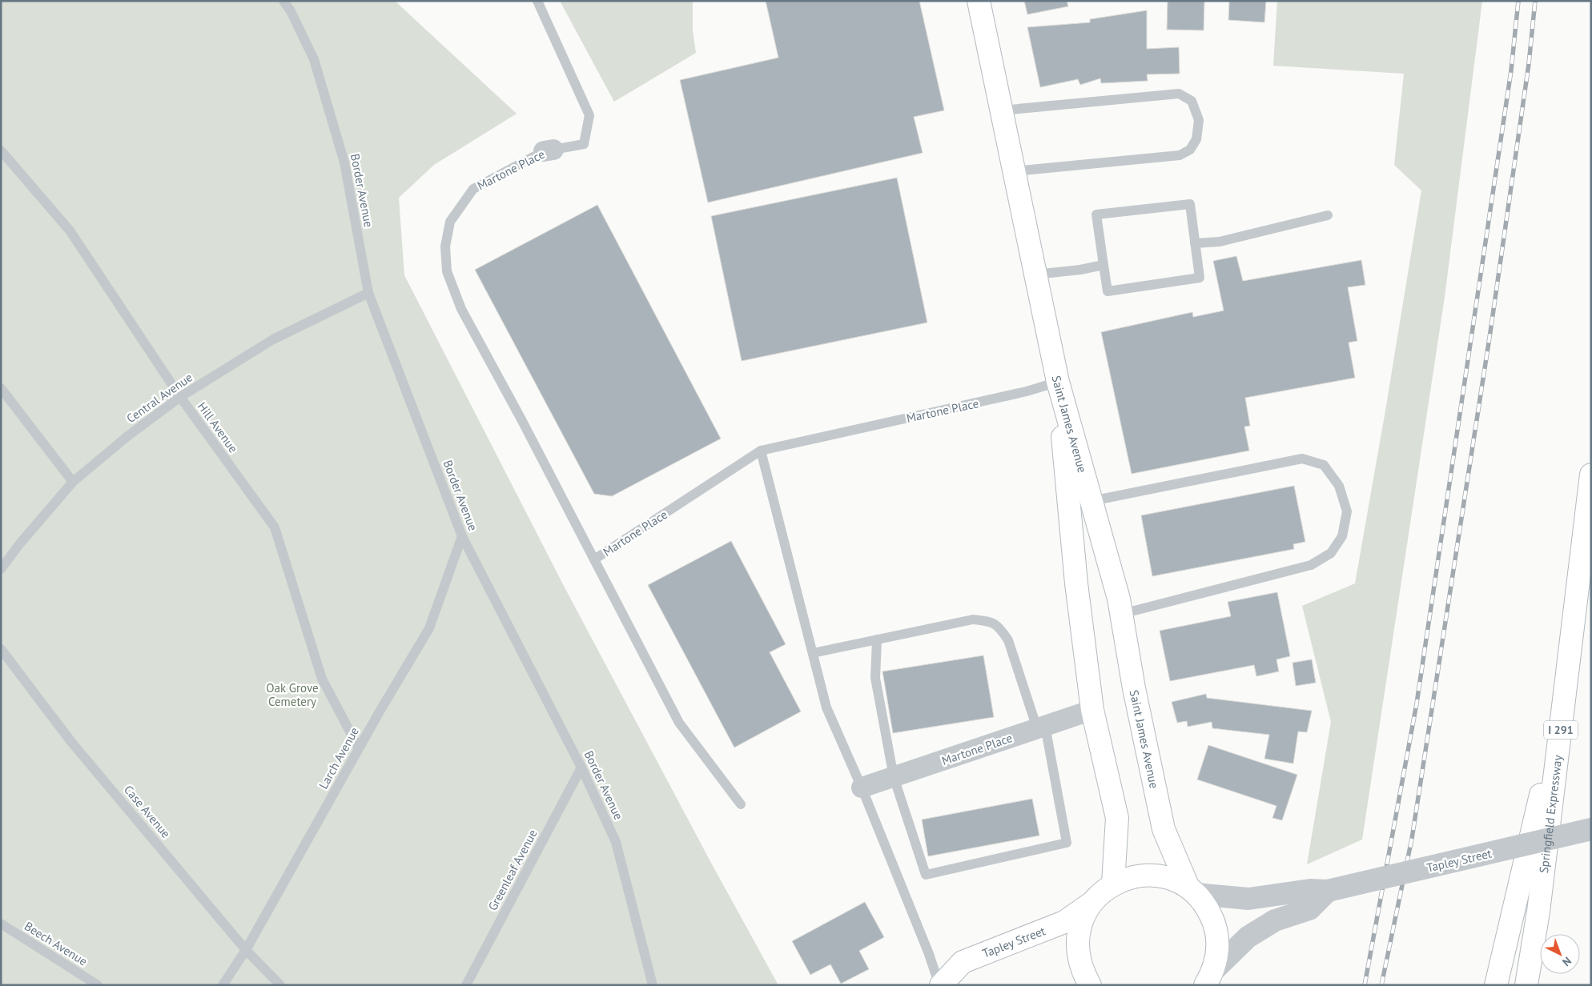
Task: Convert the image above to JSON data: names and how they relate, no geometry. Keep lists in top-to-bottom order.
{
  "streets": {
    "main road": [
      "Saint James Avenue",
      "I 291",
      "Springfield Expressway",
      "Tapley Street"
    ],
    "street": ["Martone Place"],
    "lane": [
      "Border Avenue",
      "Central Avenue",
      "Hill Avenue",
      "Larch Avenue",
      "Case Avenue",
      "Greenleaf Avenue",
      "Beech Avenue"
    ]
  },
  "crossings": [
    ["Martone Place", "Saint James Avenue"],
    ["Border Avenue", "Central Avenue"],
    ["Border Avenue", "Larch Avenue"],
    ["Border Avenue", "Greenleaf Avenue"],
    ["Central Avenue", "Hill Avenue"],
    ["Hill Avenue", "Larch Avenue"],
    ["Saint James Avenue", "Tapley Street"],
    ["Larch Avenue", "Case Avenue"]
  ],
  "parks": ["Oak Grove Cemetery"],
  "north": "bottom right"
}
